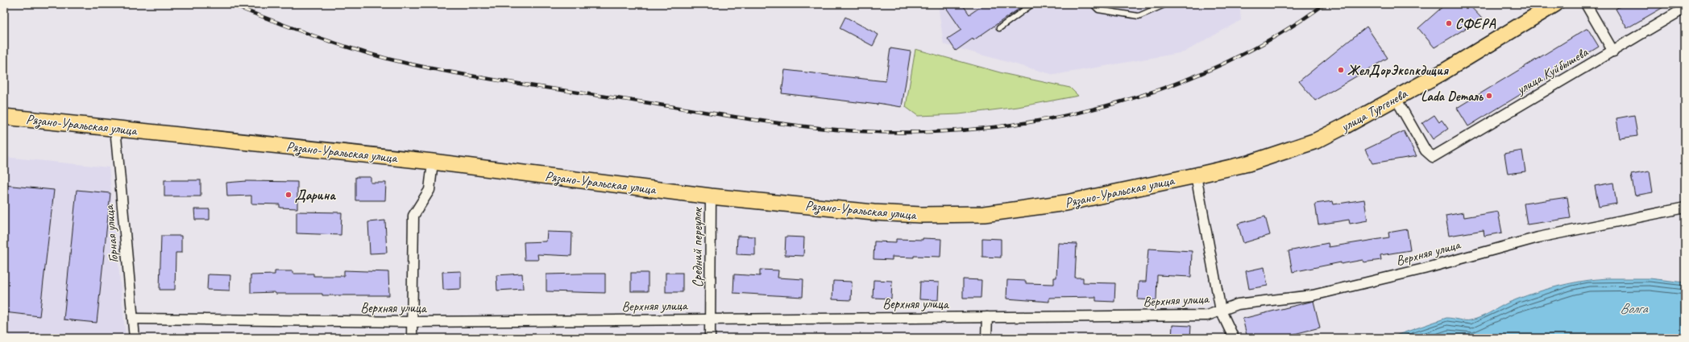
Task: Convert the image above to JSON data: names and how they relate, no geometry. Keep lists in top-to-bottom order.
{
  "streets": {
    "main road": ["улица Тургенева", "Рязано-Уральская улица"],
    "street": [
      "улица Куйбышева",
      "Горная улица",
      "Средний переулок",
      "Верхняя улица"
    ]
  },
  "crossings": [
    ["улица Куйбышева", "улица Тургенева"],
    ["улица Тургенева", "Рязано-Уральская улица"],
    ["Рязано-Уральская улица", "Горная улица"],
    ["Рязано-Уральская улица", "Средний переулок"],
    ["Горная улица", "Верхняя улица"],
    ["Средний переулок", "Верхняя улица"]
  ],
  "water": ["Волга"],
  "places": [
    "СФЕРА",
    "ЖелДорЭкспкдиция",
    "Lada Dеталь",
    "Дарина"
  ]
}
